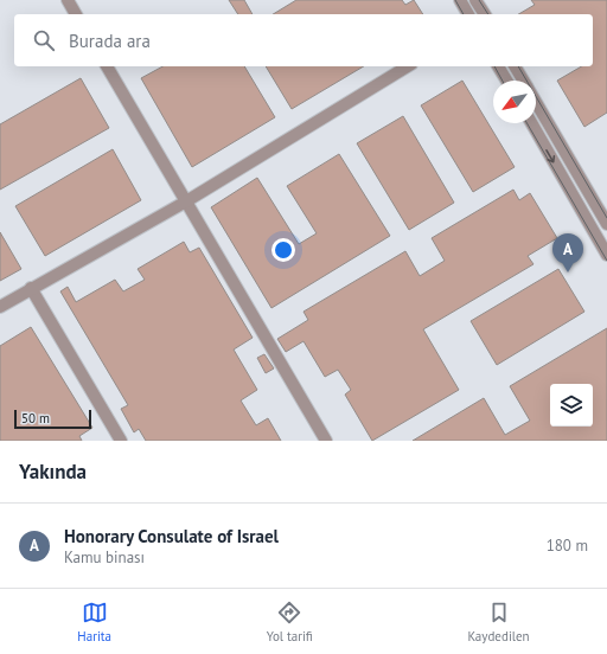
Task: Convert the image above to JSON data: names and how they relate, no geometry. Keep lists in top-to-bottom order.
{
  "scale_bar": "50 m",
  "north": "bottom left",
  "page": {
    "search": "Burada ara",
    "pins": "A",
    "scale": "50 m",
    "heading": "Yakında",
    "list": [
      {
        "mark": "A",
        "name": "Honorary Consulate of Israel",
        "note": "Kamu binası",
        "value": "180 m"
      }
    ],
    "nav": ["Harita", "Yol tarifi", "Kaydedilen"]
  }
}
